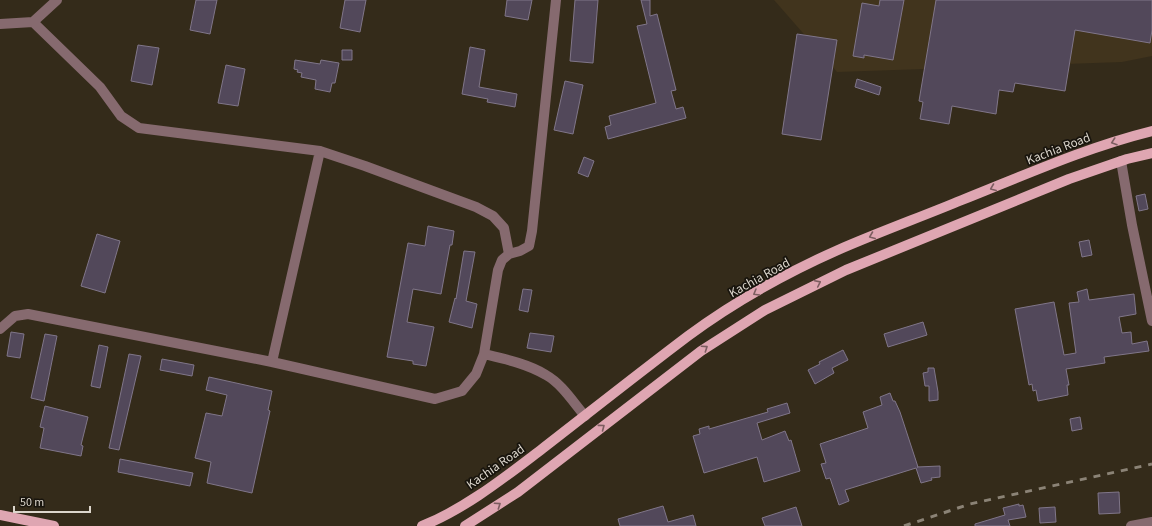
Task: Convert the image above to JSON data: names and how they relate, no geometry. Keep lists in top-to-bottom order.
{
  "streets": {
    "main road": ["Kachia Road"]
  },
  "scale_bar": "50 m"
}
